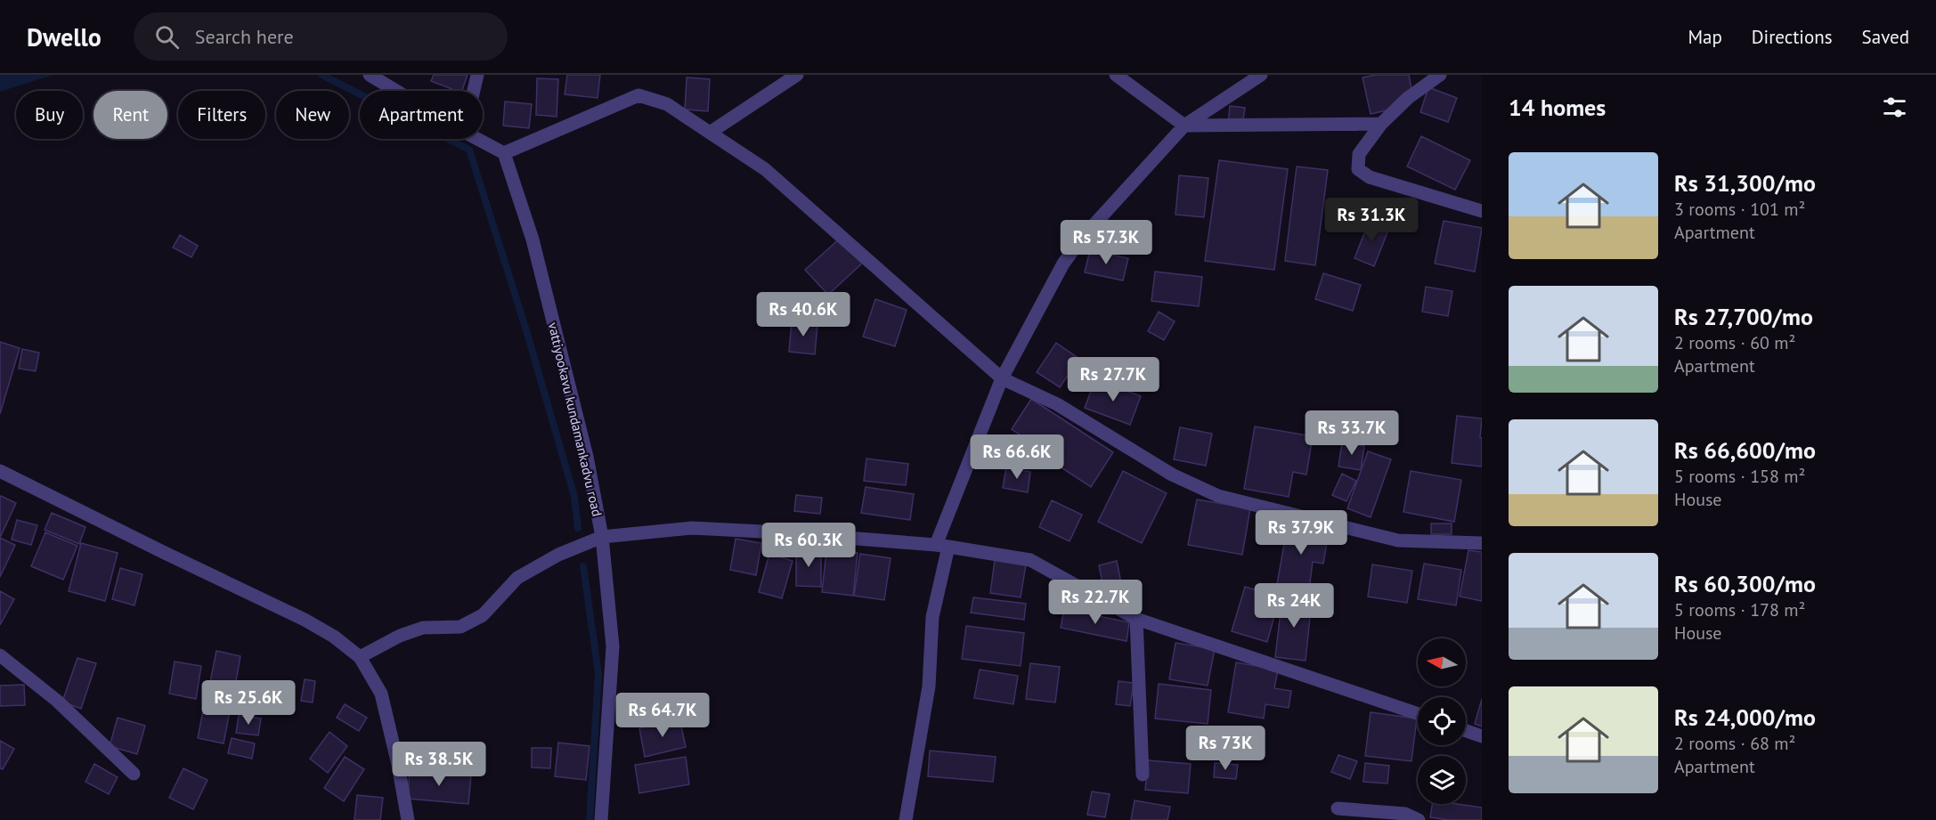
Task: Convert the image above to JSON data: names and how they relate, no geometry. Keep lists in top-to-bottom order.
{
  "streets": {
    "street": ["vattiyookavu kundamankadvu road"]
  },
  "north": "left",
  "page": {
    "header": "Dwello",
    "search": "Search here",
    "nav": ["Map", "Directions", "Saved"],
    "heading": "14 homes",
    "chip": [
      "Buy",
      "Rent",
      "Filters",
      "New",
      "Apartment"
    ],
    "list": [
      {
        "name": "Rs 31,300/mo",
        "note": "3 rooms · 101 m² · Apartment"
      },
      {
        "name": "Rs 27,700/mo",
        "note": "2 rooms · 60 m² · Apartment"
      },
      {
        "name": "Rs 66,600/mo",
        "note": "5 rooms · 158 m² · House"
      },
      {
        "name": "Rs 60,300/mo",
        "note": "5 rooms · 178 m² · House"
      },
      {
        "name": "Rs 24,000/mo",
        "note": "2 rooms · 68 m² · Apartment"
      }
    ],
    "price": [
      "Rs 31.3K",
      "Rs 57.3K",
      "Rs 40.6K",
      "Rs 27.7K",
      "Rs 33.7K",
      "Rs 66.6K",
      "Rs 37.9K",
      "Rs 60.3K",
      "Rs 22.7K",
      "Rs 24K",
      "Rs 25.6K",
      "Rs 64.7K",
      "Rs 73K",
      "Rs 38.5K"
    ]
  }
}
